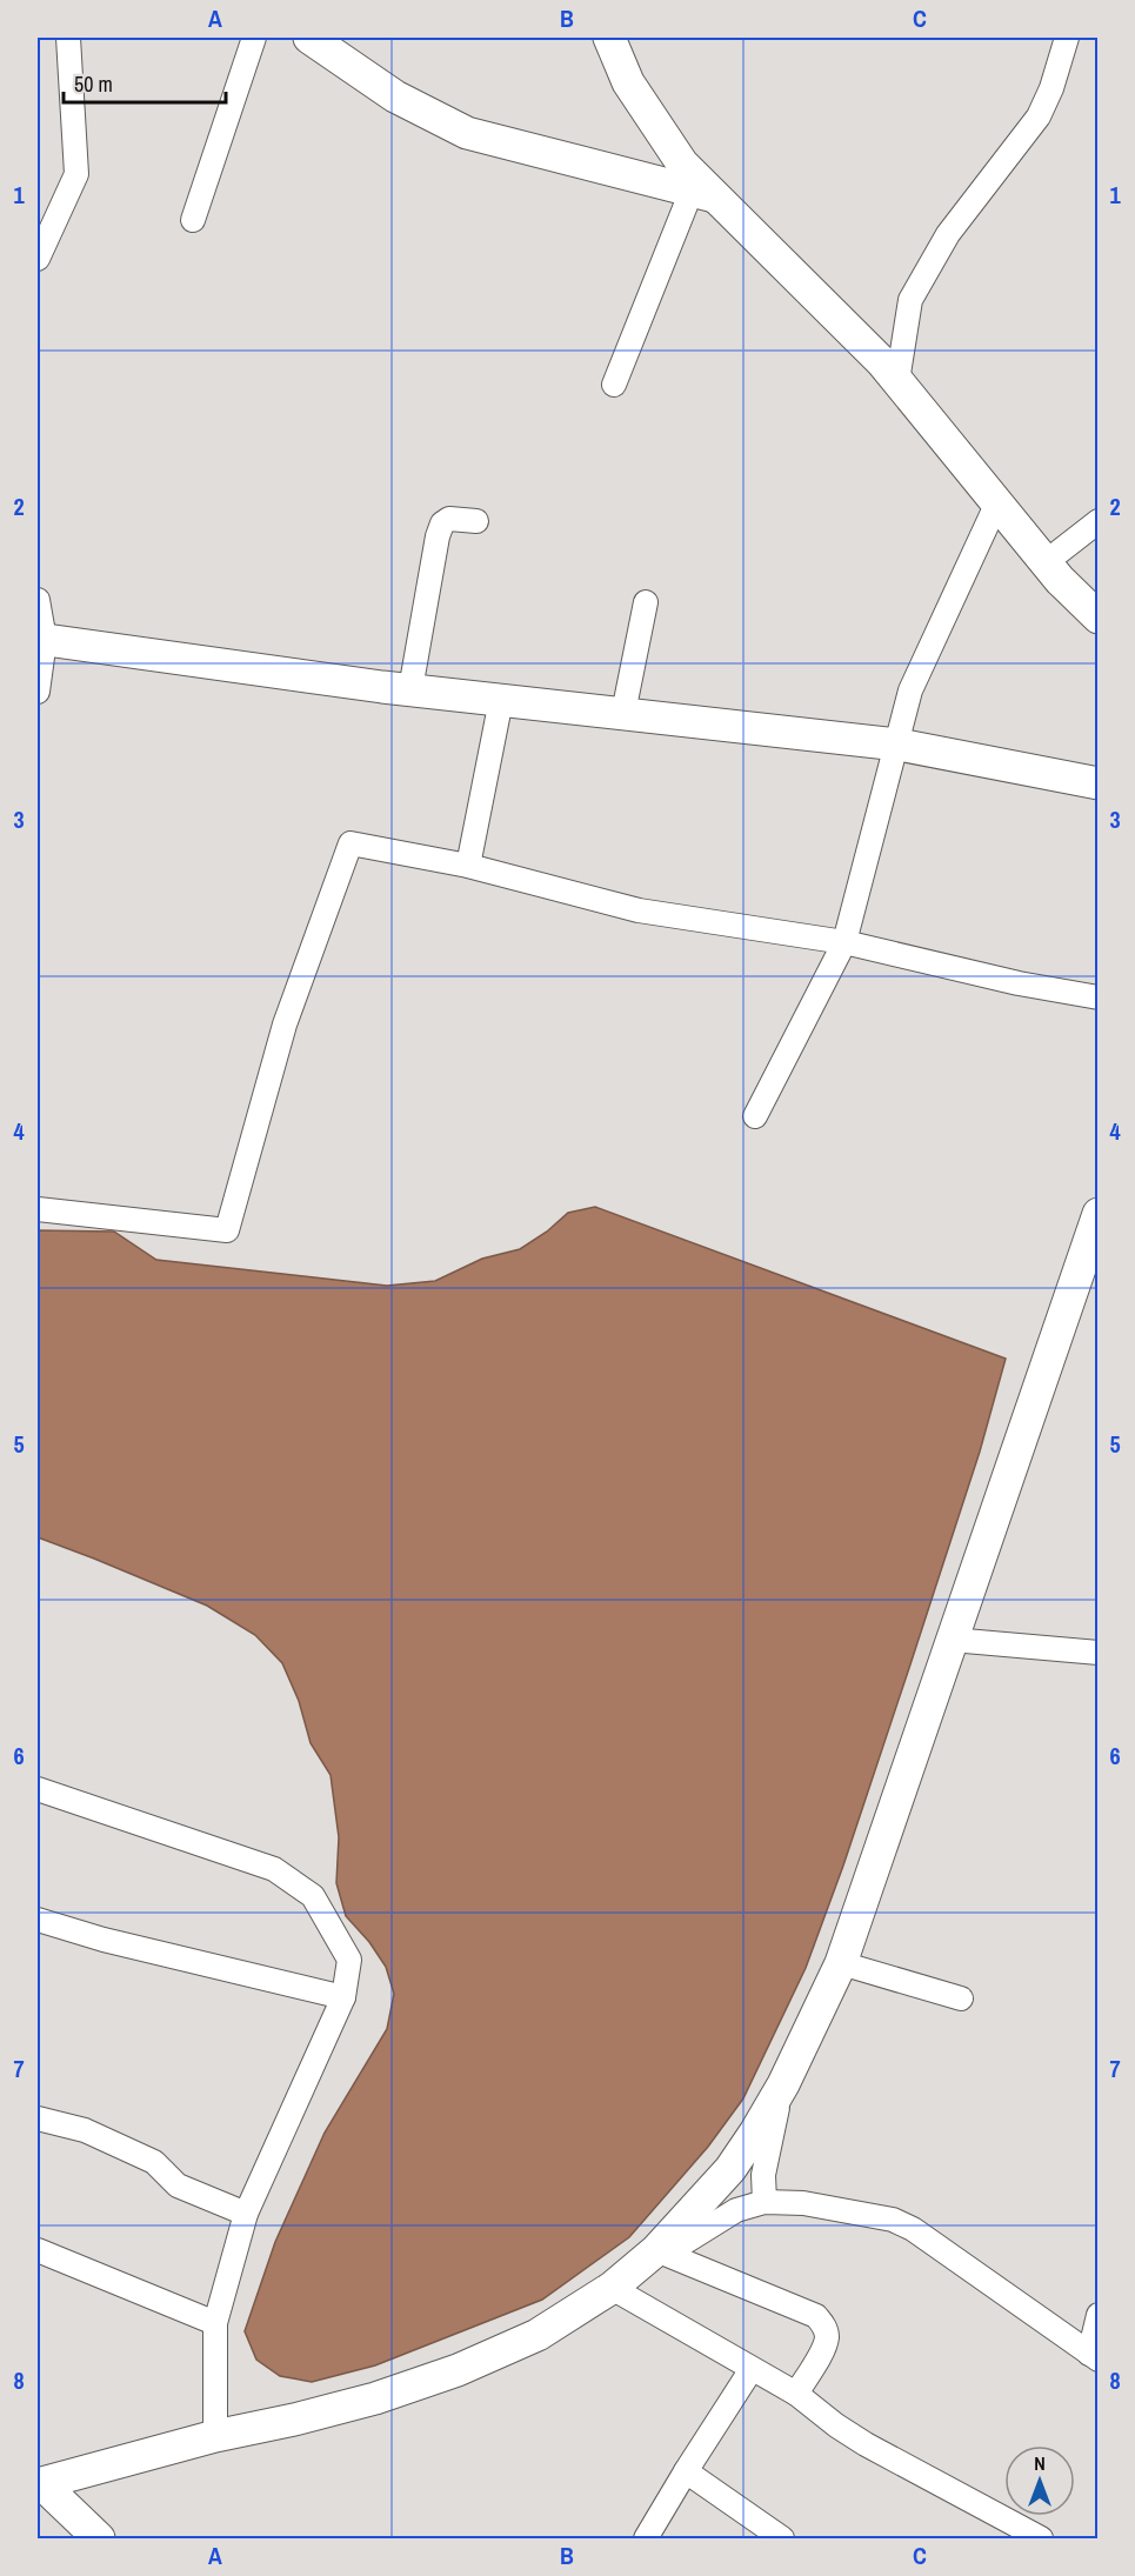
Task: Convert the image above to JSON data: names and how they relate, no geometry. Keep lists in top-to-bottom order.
{
  "scale_bar": "50 m",
  "north": "top",
  "grid": {
    "columns": ["A", "B", "C"],
    "rows": [
      "1",
      "2",
      "3",
      "4",
      "5",
      "6",
      "7",
      "8"
    ]
  }
}
